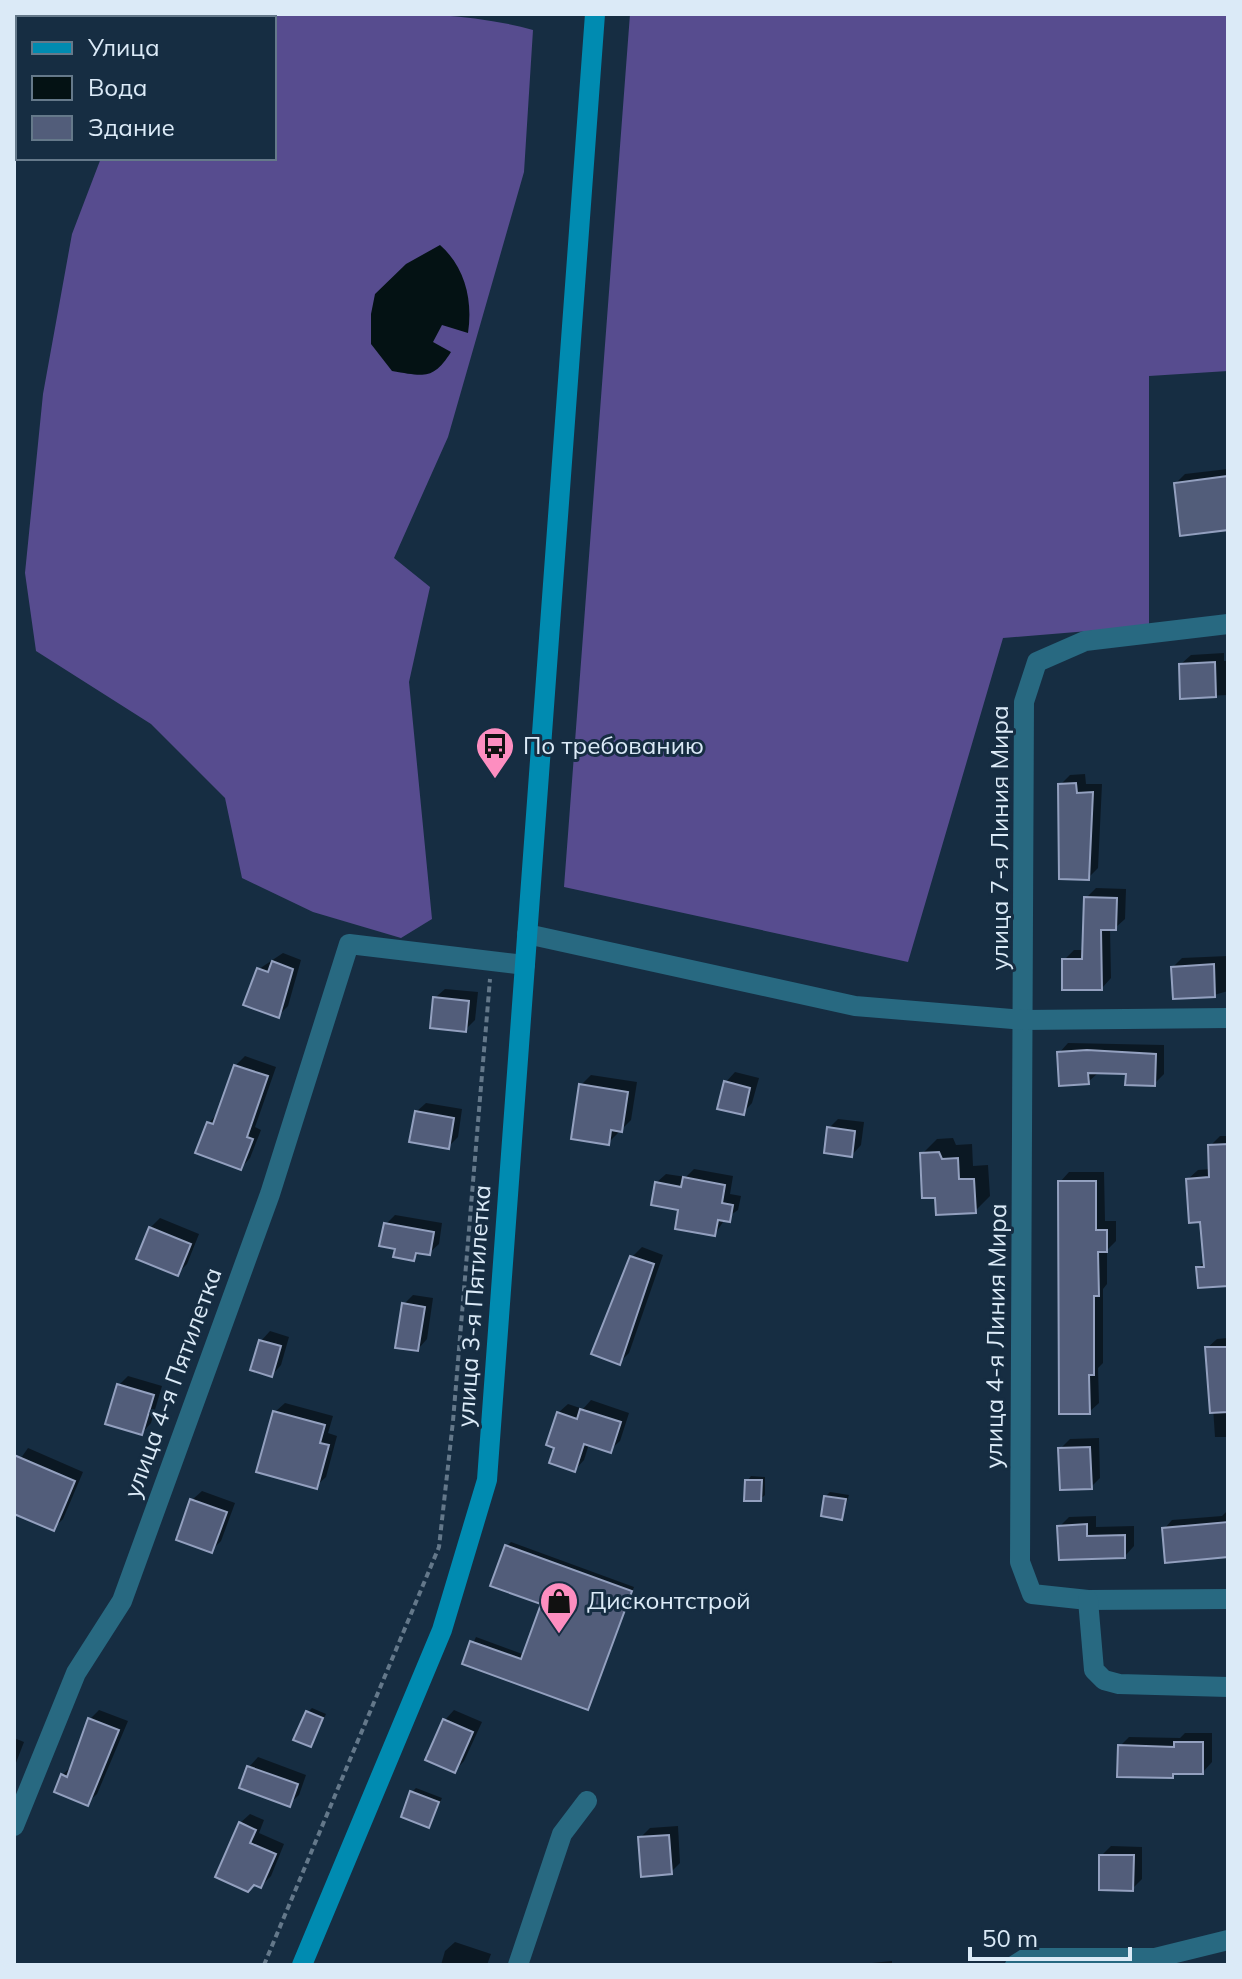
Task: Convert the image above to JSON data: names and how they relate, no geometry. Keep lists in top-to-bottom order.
{
  "streets": {
    "main road": ["улица 3-я Пятилетка"],
    "street": ["улица 7-я Линия Мира", "улица 4-я Линия Мира", "улица 4-я Пятилетка"]
  },
  "crossings": [
    ["улица 7-я Линия Мира", "улица 4-я Линия Мира"]
  ],
  "places": {
    "bus stop": ["По требованию"],
    "shop": ["Дисконтстрой"]
  },
  "legend": ["Улица", "Вода", "Здание"],
  "scale_bar": "50 m"
}
